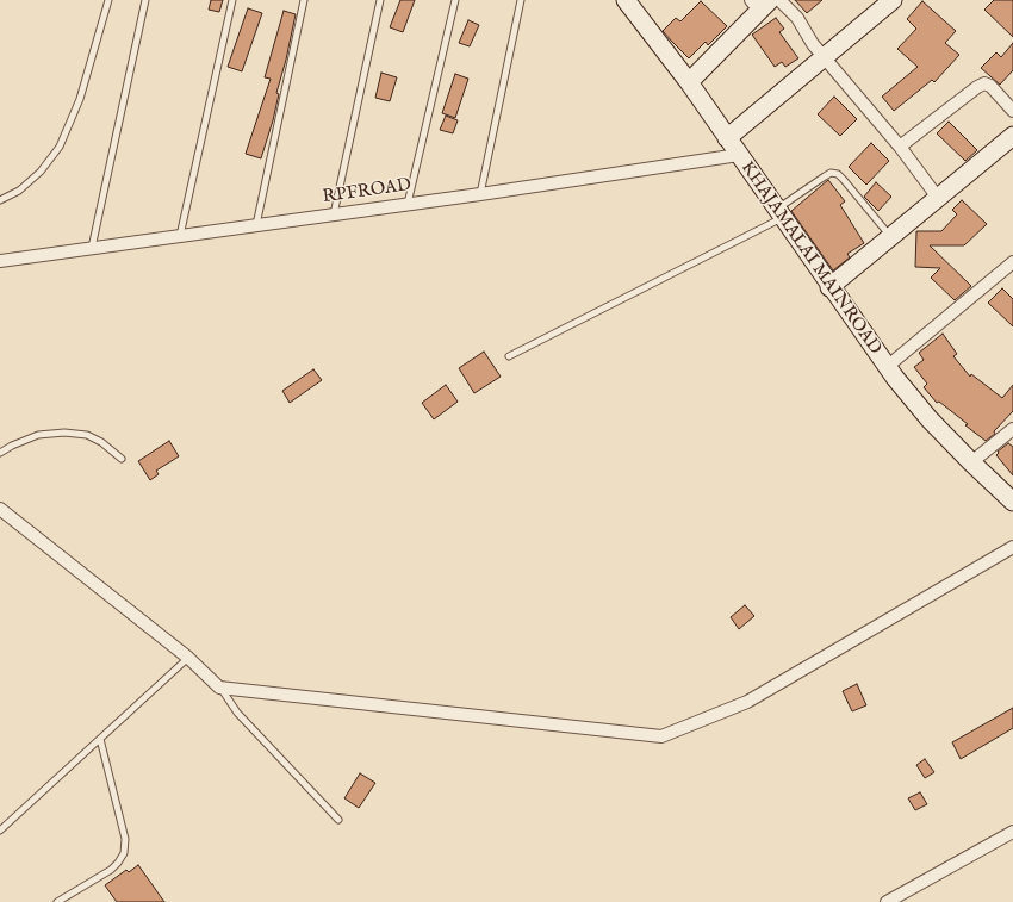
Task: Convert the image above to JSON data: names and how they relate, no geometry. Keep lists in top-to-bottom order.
{
  "streets": {
    "main road": ["KHAJAMALAI MAINROAD"],
    "street": ["RPFROAD"]
  },
  "crossings": [
    ["RPFROAD", "KHAJAMALAI MAINROAD"]
  ]
}
